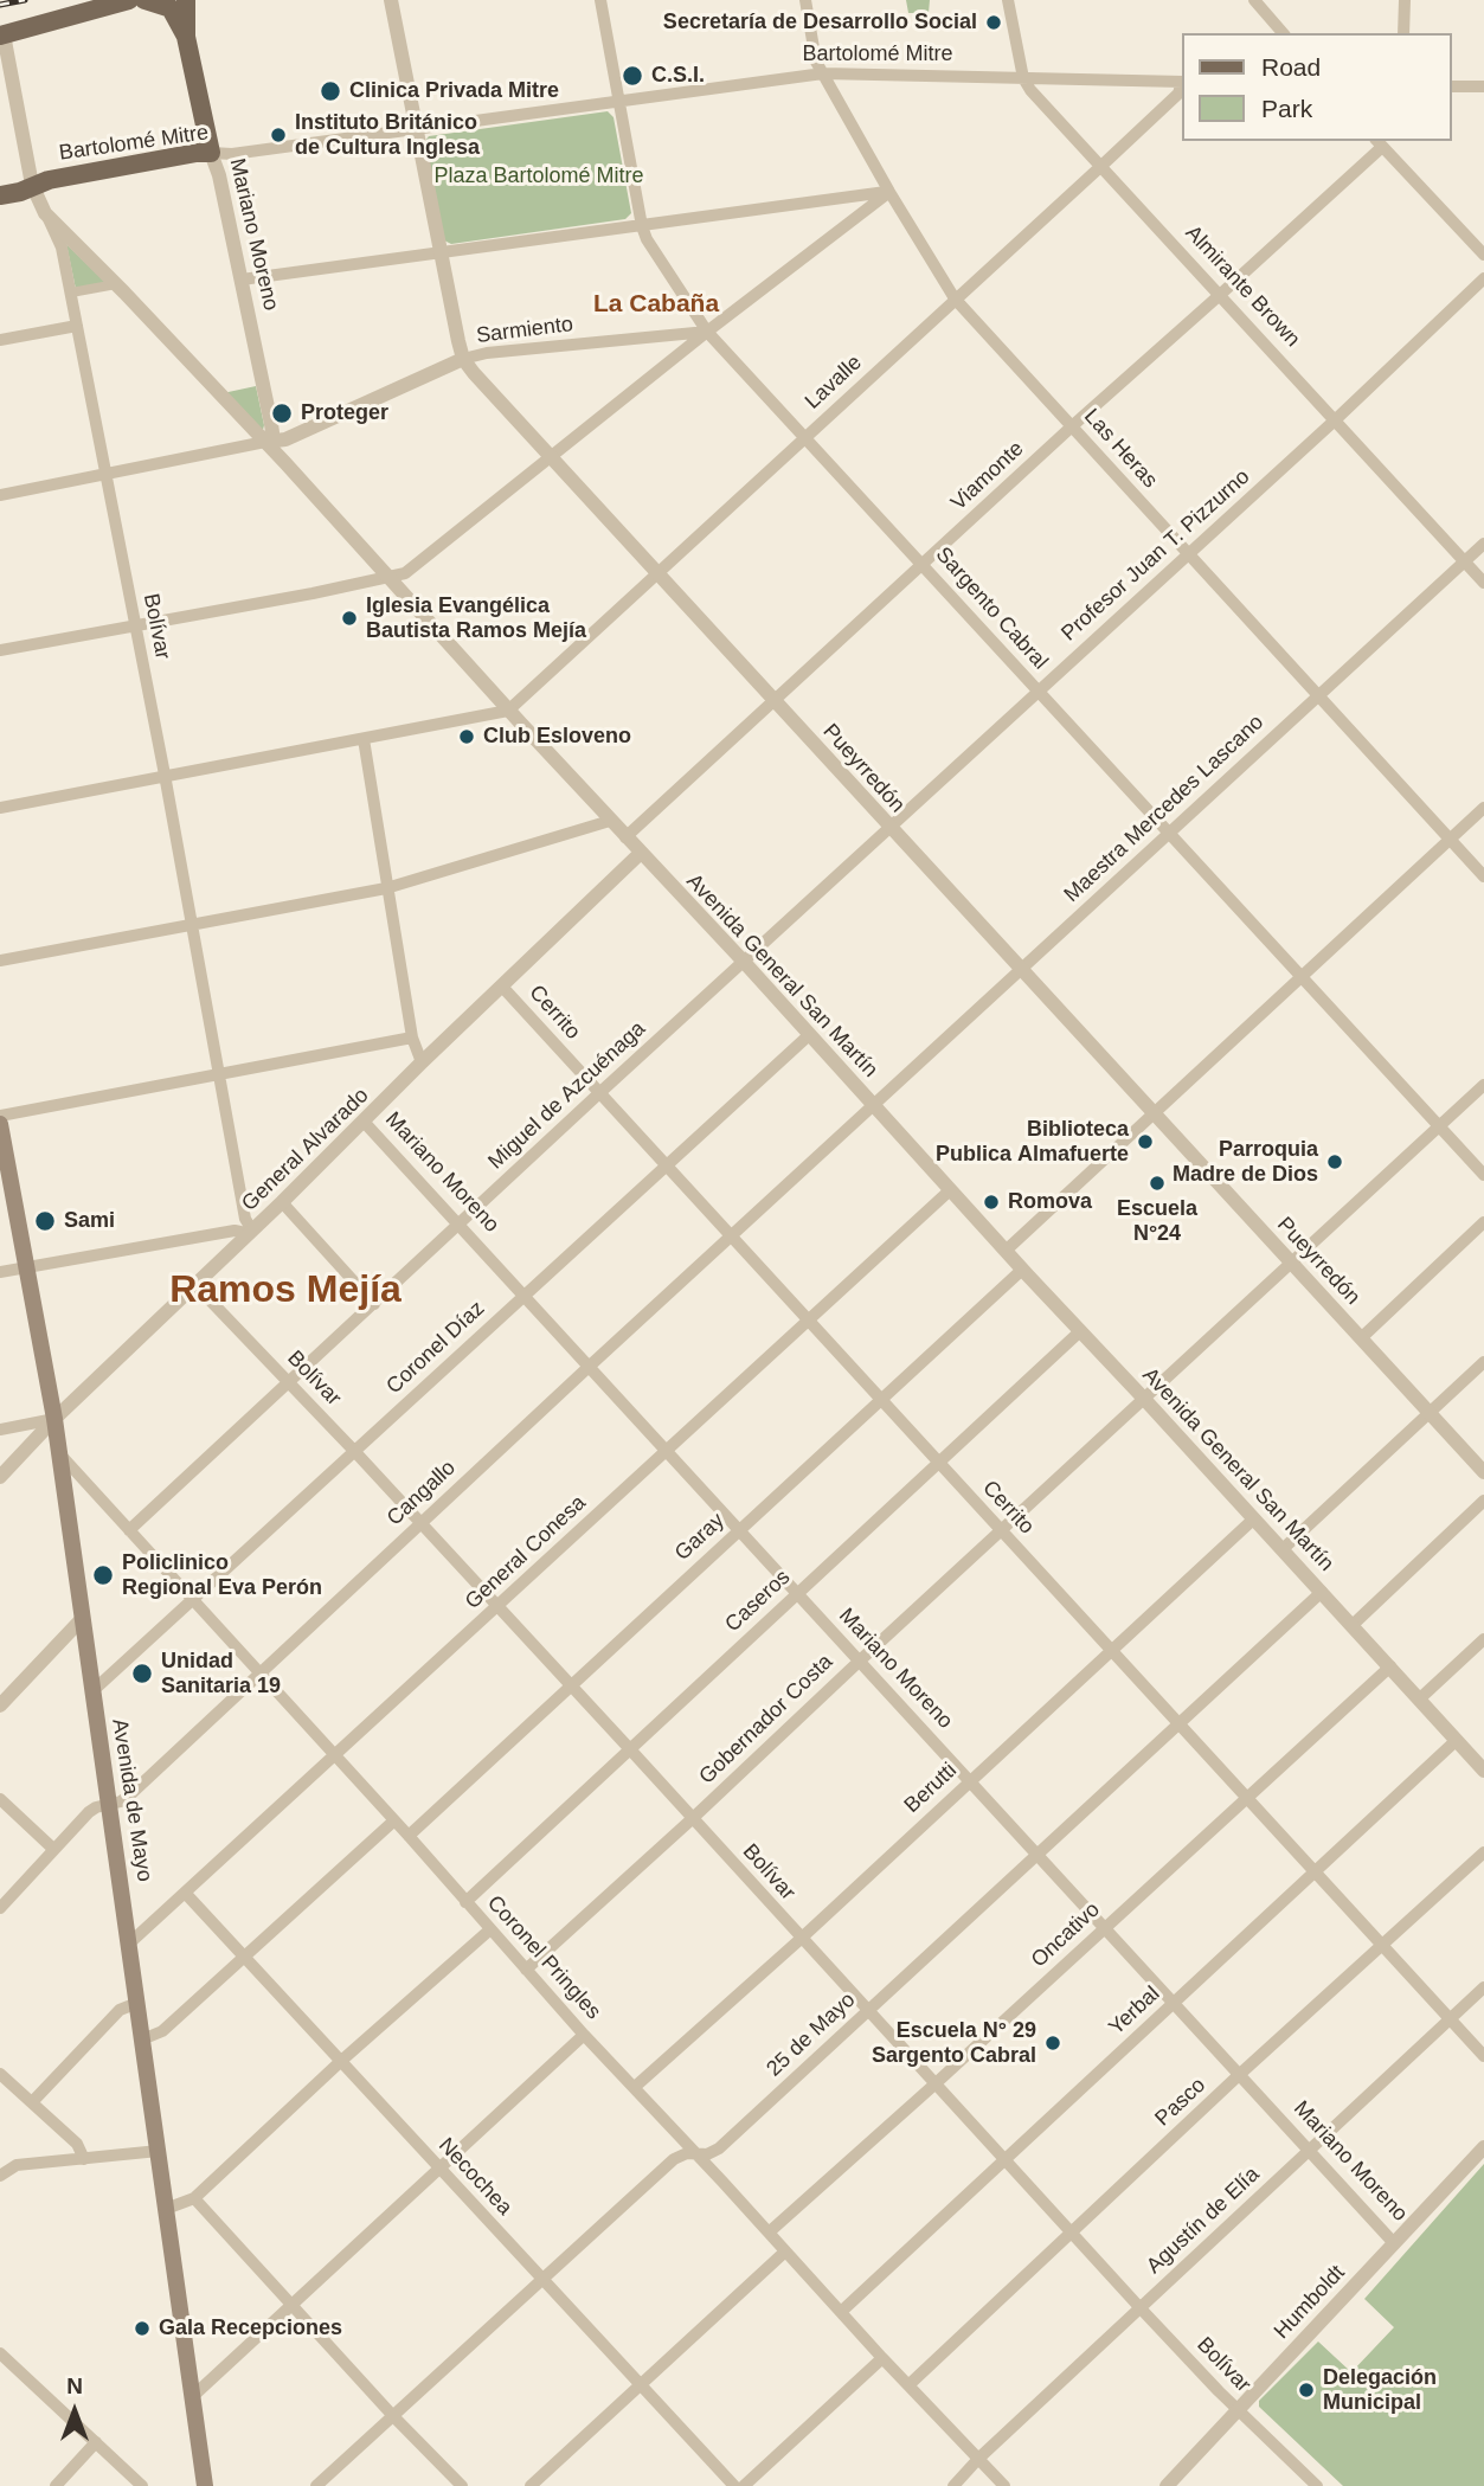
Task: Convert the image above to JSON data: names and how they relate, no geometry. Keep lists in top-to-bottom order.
{
  "streets": {
    "main road": ["Bartolomé Mitre", "Mariano Moreno", "Avenida de Mayo"],
    "street": [
      "Almirante Brown",
      "Sarmiento",
      "Lavalle",
      "Las Heras",
      "Viamonte",
      "Profesor Juan T. Pizzurno",
      "Sargento Cabral",
      "Bolívar",
      "Pueyrredón",
      "Maestra Mercedes Lascano",
      "Avenida General San Martín",
      "Cerrito",
      "Miguel de Azcuénaga",
      "General Alvarado",
      "Coronel Díaz",
      "Cangallo",
      "Garay",
      "General Conesa",
      "Caseros",
      "Gobernador Costa",
      "Berutti",
      "Oncativo",
      "Coronel Pringles",
      "Yerbal",
      "25 de Mayo",
      "Pasco",
      "Necochea",
      "Agustín de Elía",
      "Humboldt"
    ]
  },
  "crossings": [
    ["Bartolomé Mitre", "Mariano Moreno"],
    ["Bartolomé Mitre", "Almirante Brown"],
    ["Bartolomé Mitre", "Las Heras"],
    ["Bartolomé Mitre", "Sargento Cabral"],
    ["Bartolomé Mitre", "Bolívar"],
    ["Bartolomé Mitre", "Pueyrredón"],
    ["Mariano Moreno", "Sarmiento"],
    ["Mariano Moreno", "Avenida General San Martín"],
    ["Mariano Moreno", "Miguel de Azcuénaga"],
    ["Mariano Moreno", "General Alvarado"],
    ["Mariano Moreno", "Coronel Díaz"],
    ["Mariano Moreno", "Cangallo"],
    ["Mariano Moreno", "Garay"],
    ["Mariano Moreno", "General Conesa"],
    ["Mariano Moreno", "Caseros"],
    ["Mariano Moreno", "Gobernador Costa"],
    ["Mariano Moreno", "Berutti"],
    ["Mariano Moreno", "Oncativo"],
    ["Mariano Moreno", "Yerbal"],
    ["Mariano Moreno", "25 de Mayo"],
    ["Mariano Moreno", "Pasco"],
    ["Mariano Moreno", "Agustín de Elía"],
    ["Mariano Moreno", "Humboldt"],
    ["Almirante Brown", "Lavalle"],
    ["Almirante Brown", "Viamonte"],
    ["Almirante Brown", "Profesor Juan T. Pizzurno"],
    ["Almirante Brown", "Maestra Mercedes Lascano"],
    ["Sarmiento", "Sargento Cabral"],
    ["Sarmiento", "Pueyrredón"],
    ["Sarmiento", "Avenida General San Martín"],
    ["Lavalle", "Las Heras"],
    ["Lavalle", "Sargento Cabral"],
    ["Lavalle", "Pueyrredón"],
    ["Lavalle", "Avenida General San Martín"],
    ["Las Heras", "Viamonte"],
    ["Las Heras", "Profesor Juan T. Pizzurno"],
    ["Las Heras", "Maestra Mercedes Lascano"],
    ["Viamonte", "Sargento Cabral"],
    ["Viamonte", "Pueyrredón"],
    ["Viamonte", "Avenida General San Martín"],
    ["Profesor Juan T. Pizzurno", "Sargento Cabral"],
    ["Profesor Juan T. Pizzurno", "Pueyrredón"],
    ["Profesor Juan T. Pizzurno", "Avenida General San Martín"],
    ["Profesor Juan T. Pizzurno", "Miguel de Azcuénaga"],
    ["Sargento Cabral", "Maestra Mercedes Lascano"],
    ["Sargento Cabral", "Gobernador Costa"],
    ["Bolívar", "Avenida General San Martín"],
    ["Bolívar", "Miguel de Azcuénaga"],
    ["Bolívar", "General Alvarado"],
    ["Bolívar", "Coronel Díaz"],
    ["Bolívar", "Cangallo"],
    ["Bolívar", "Garay"],
    ["Bolívar", "General Conesa"],
    ["Bolívar", "Caseros"],
    ["Bolívar", "Gobernador Costa"],
    ["Bolívar", "Berutti"],
    ["Bolívar", "Oncativo"],
    ["Bolívar", "Yerbal"],
    ["Bolívar", "25 de Mayo"],
    ["Bolívar", "Pasco"],
    ["Bolívar", "Agustín de Elía"],
    ["Bolívar", "Humboldt"],
    ["Pueyrredón", "Maestra Mercedes Lascano"],
    ["Pueyrredón", "Gobernador Costa"],
    ["Maestra Mercedes Lascano", "Avenida General San Martín"],
    ["Maestra Mercedes Lascano", "Cangallo"],
    ["Avenida General San Martín", "Miguel de Azcuénaga"],
    ["Avenida General San Martín", "General Alvarado"],
    ["Avenida General San Martín", "Coronel Díaz"],
    ["Avenida General San Martín", "Cangallo"],
    ["Avenida General San Martín", "Garay"],
    ["Avenida General San Martín", "General Conesa"],
    ["Avenida General San Martín", "Caseros"],
    ["Avenida General San Martín", "Gobernador Costa"],
    ["Avenida General San Martín", "Berutti"],
    ["Avenida General San Martín", "Oncativo"],
    ["Avenida General San Martín", "Yerbal"],
    ["Avenida General San Martín", "25 de Mayo"],
    ["Cerrito", "Miguel de Azcuénaga"],
    ["Cerrito", "General Alvarado"],
    ["Cerrito", "Coronel Díaz"],
    ["Cerrito", "Cangallo"],
    ["Cerrito", "Garay"],
    ["Cerrito", "General Conesa"],
    ["Cerrito", "Caseros"],
    ["Cerrito", "Gobernador Costa"],
    ["Cerrito", "Berutti"],
    ["Cerrito", "Oncativo"],
    ["Cerrito", "Yerbal"],
    ["Cerrito", "25 de Mayo"],
    ["Cerrito", "Pasco"],
    ["Cerrito", "Agustín de Elía"],
    ["Miguel de Azcuénaga", "Coronel Pringles"],
    ["General Alvarado", "Avenida de Mayo"],
    ["Coronel Díaz", "Avenida de Mayo"],
    ["Coronel Díaz", "Coronel Pringles"],
    ["Cangallo", "Avenida de Mayo"],
    ["Cangallo", "Coronel Pringles"],
    ["Garay", "Coronel Pringles"],
    ["General Conesa", "Avenida de Mayo"],
    ["General Conesa", "Coronel Pringles"],
    ["General Conesa", "Necochea"],
    ["Caseros", "Coronel Pringles"],
    ["Gobernador Costa", "Coronel Pringles"],
    ["Berutti", "Coronel Pringles"],
    ["Avenida de Mayo", "Coronel Pringles"],
    ["Oncativo", "Coronel Pringles"],
    ["Coronel Pringles", "Yerbal"],
    ["Coronel Pringles", "25 de Mayo"],
    ["Coronel Pringles", "Pasco"],
    ["Coronel Pringles", "Agustín de Elía"],
    ["25 de Mayo", "Necochea"]
  ],
  "districts": ["La Cabaña", "Ramos Mejía"],
  "parks": ["Plaza Bartolomé Mitre"],
  "places": [
    "Secretaría de Desarrollo Social",
    "C.S.I.",
    "Clinica Privada Mitre",
    "Instituto Británico de Cultura Inglesa",
    "Proteger",
    "Iglesia Evangélica Bautista Ramos Mejía",
    "Club Esloveno",
    "Biblioteca Publica Almafuerte",
    "Parroquia Madre de Dios",
    "Escuela N°24",
    "Romova",
    "Sami",
    "Policlinico Regional Eva Perón",
    "Unidad Sanitaria 19",
    "Escuela N° 29 Sargento Cabral",
    "Gala Recepciones",
    "Delegación Municipal"
  ],
  "legend": ["Road", "Park"],
  "north": "top"
}
